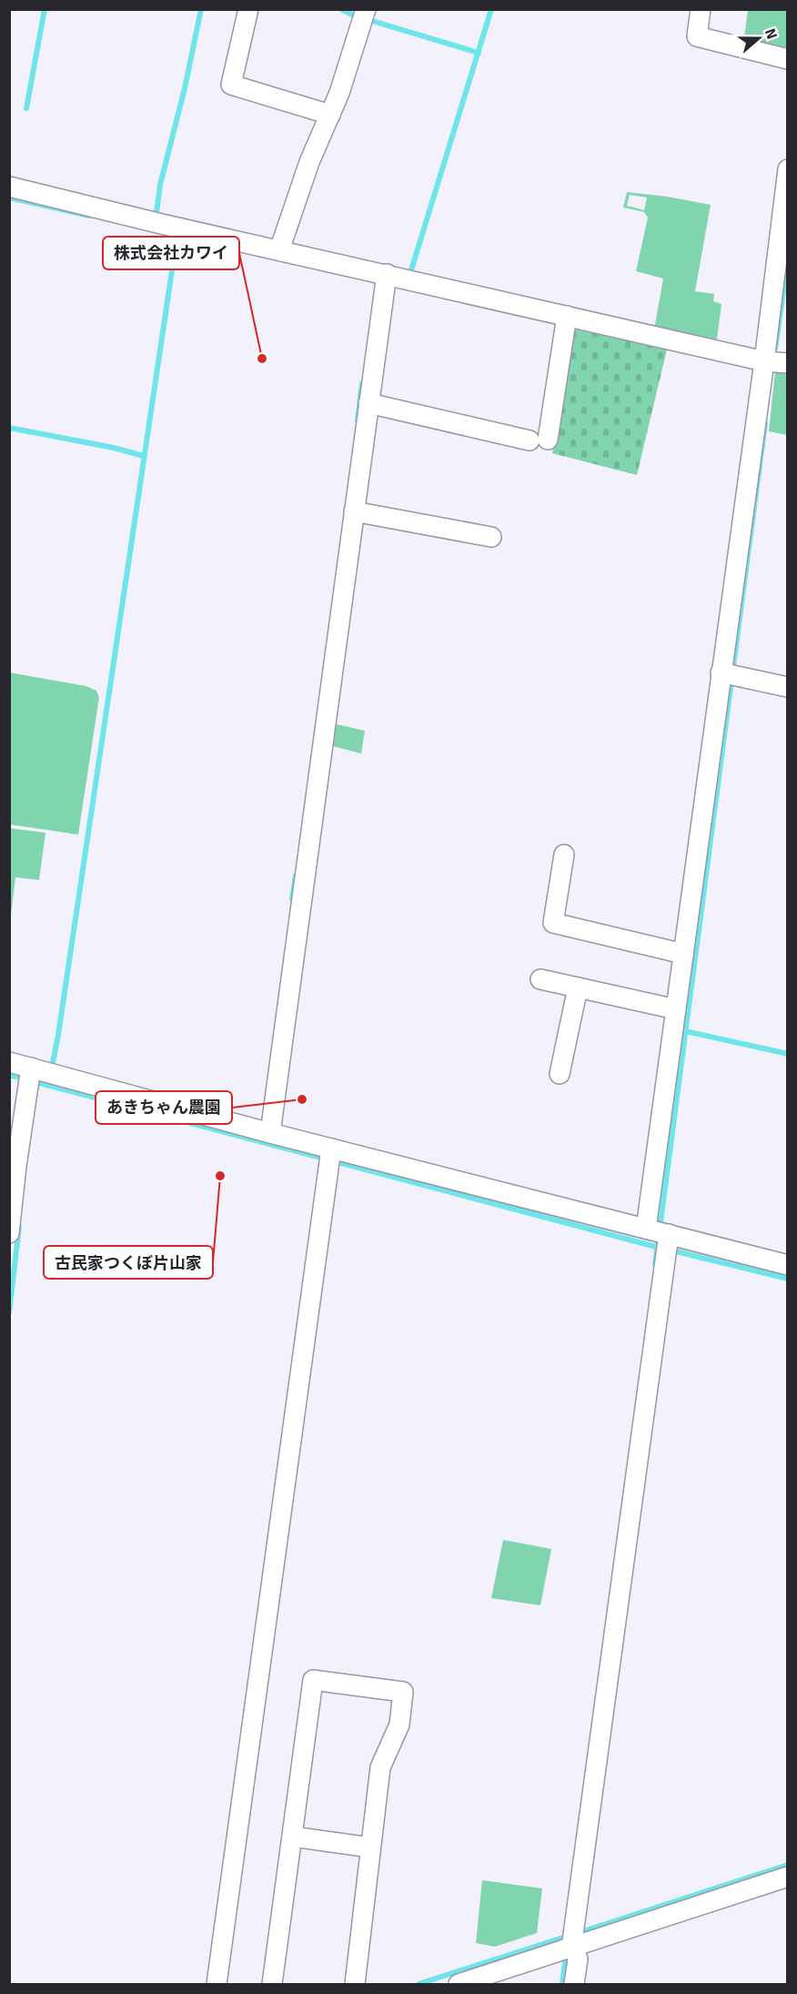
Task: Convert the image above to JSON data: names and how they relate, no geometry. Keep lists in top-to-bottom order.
{
  "places": ["株式会社カワイ", "あきちゃん農園", "古民家つくぼ片山家"],
  "north": "right"
}
